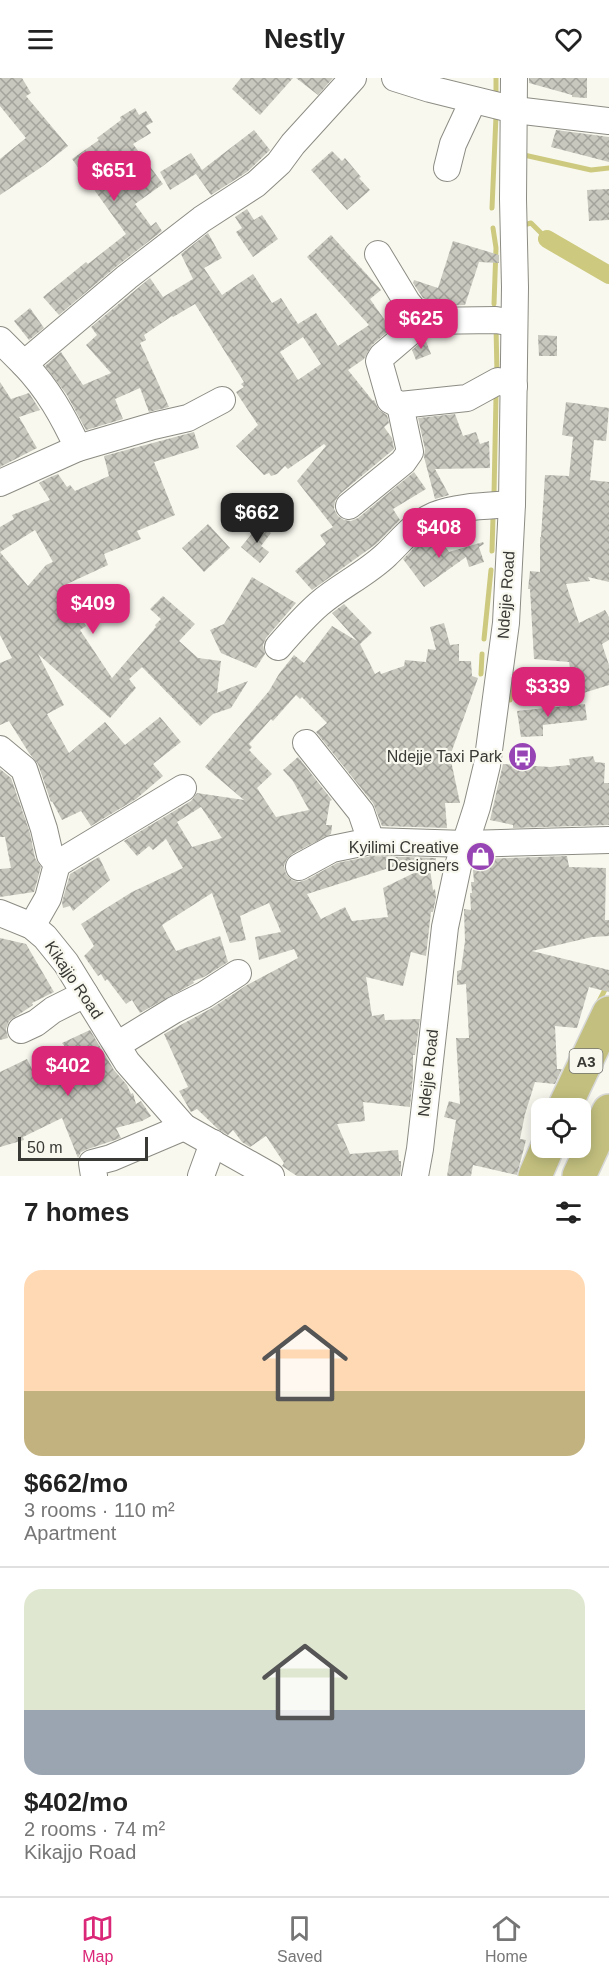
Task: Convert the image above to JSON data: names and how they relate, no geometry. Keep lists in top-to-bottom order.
{
  "streets": {
    "main road": ["A3"],
    "street": ["Ndejje Road", "Kikajjo Road"]
  },
  "places": {
    "bus stop": ["Ndejje Taxi Park"],
    "shop": ["Kyilimi Creative Designers"]
  },
  "scale_bar": "50 m",
  "page": {
    "header": "Nestly",
    "price": [
      "$651",
      "$625",
      "$662",
      "$408",
      "$409",
      "$339",
      "$402"
    ],
    "scale": "50 m",
    "heading": "7 homes",
    "list": [
      {
        "name": "$662/mo",
        "note": "3 rooms · 110 m² · Apartment"
      },
      {
        "name": "$402/mo",
        "note": "2 rooms · 74 m² · Kikajjo Road"
      }
    ],
    "tabs": ["Map", "Saved", "Home"]
  }
}
